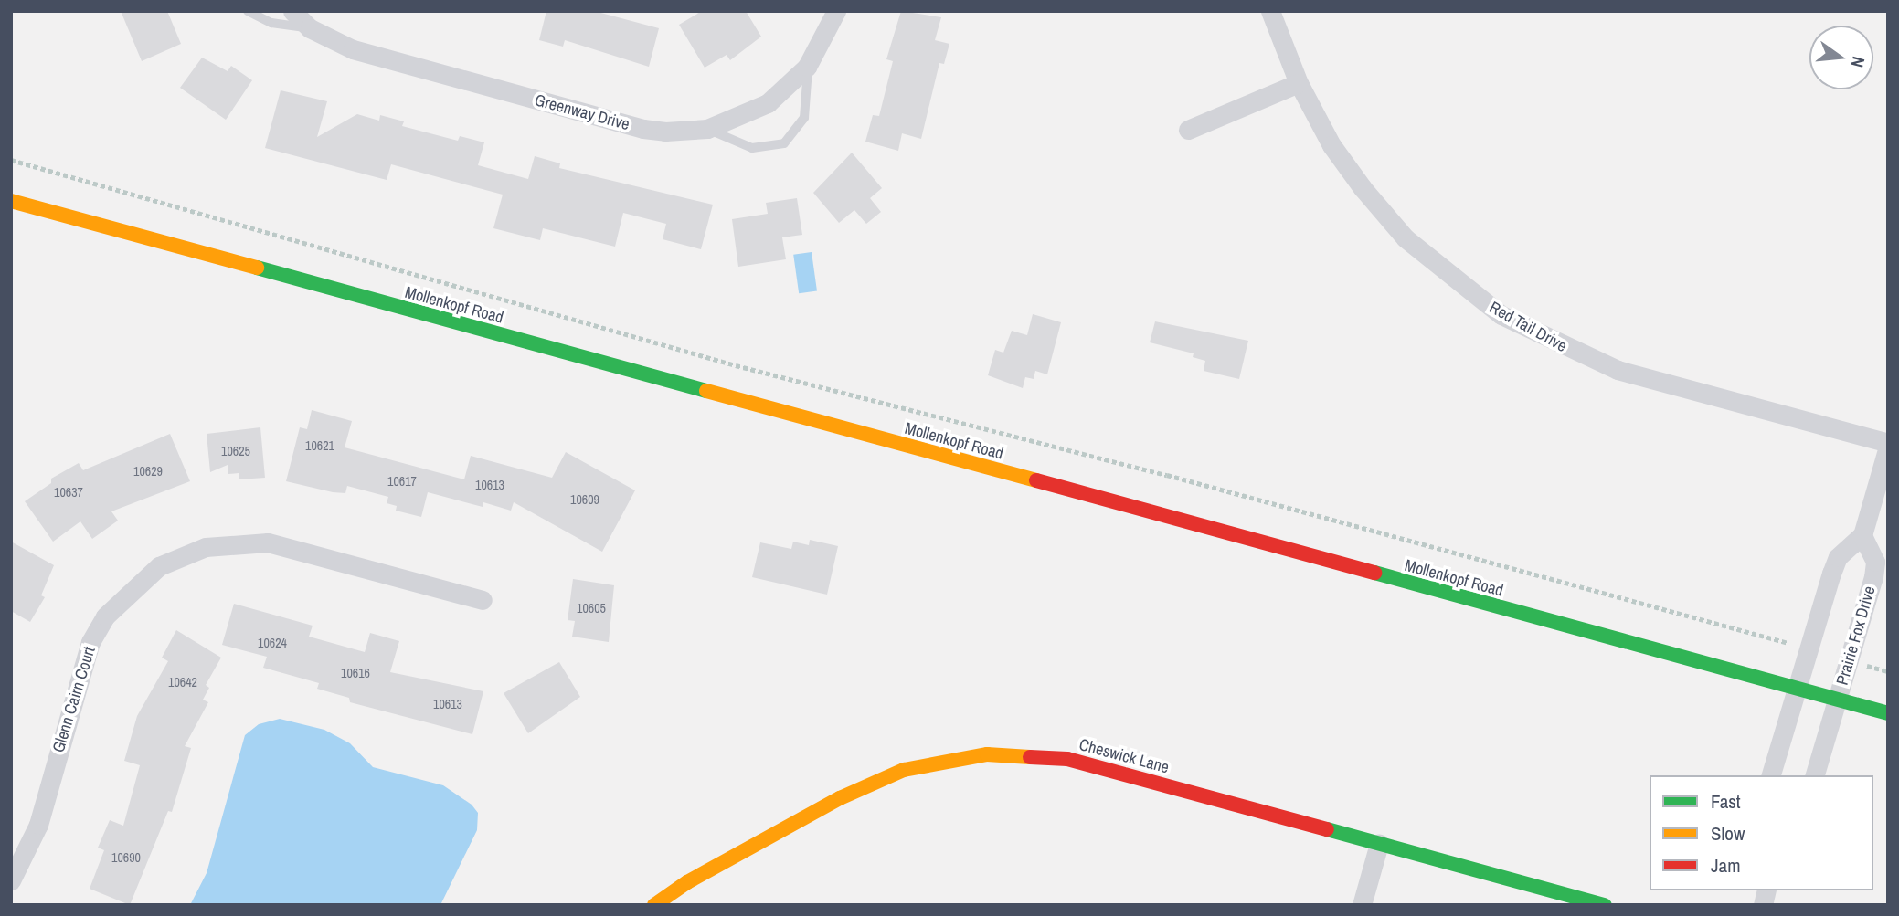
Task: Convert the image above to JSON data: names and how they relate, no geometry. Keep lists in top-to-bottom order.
{
  "streets": {
    "street": [
      "Greenway Drive",
      "Mollenkopf Road",
      "Red Tail Drive",
      "Prairie Fox Drive",
      "Glenn Cairn Court",
      "Cheswick Lane"
    ]
  },
  "crossings": [
    ["Mollenkopf Road", "Prairie Fox Drive"]
  ],
  "house_numbers": [
    "10621",
    "10625",
    "10629",
    "10617",
    "10613",
    "10637",
    "10609",
    "10605",
    "10624",
    "10616",
    "10642",
    "10613",
    "10690"
  ],
  "legend": ["Fast", "Slow", "Jam"],
  "north": "right"
}
